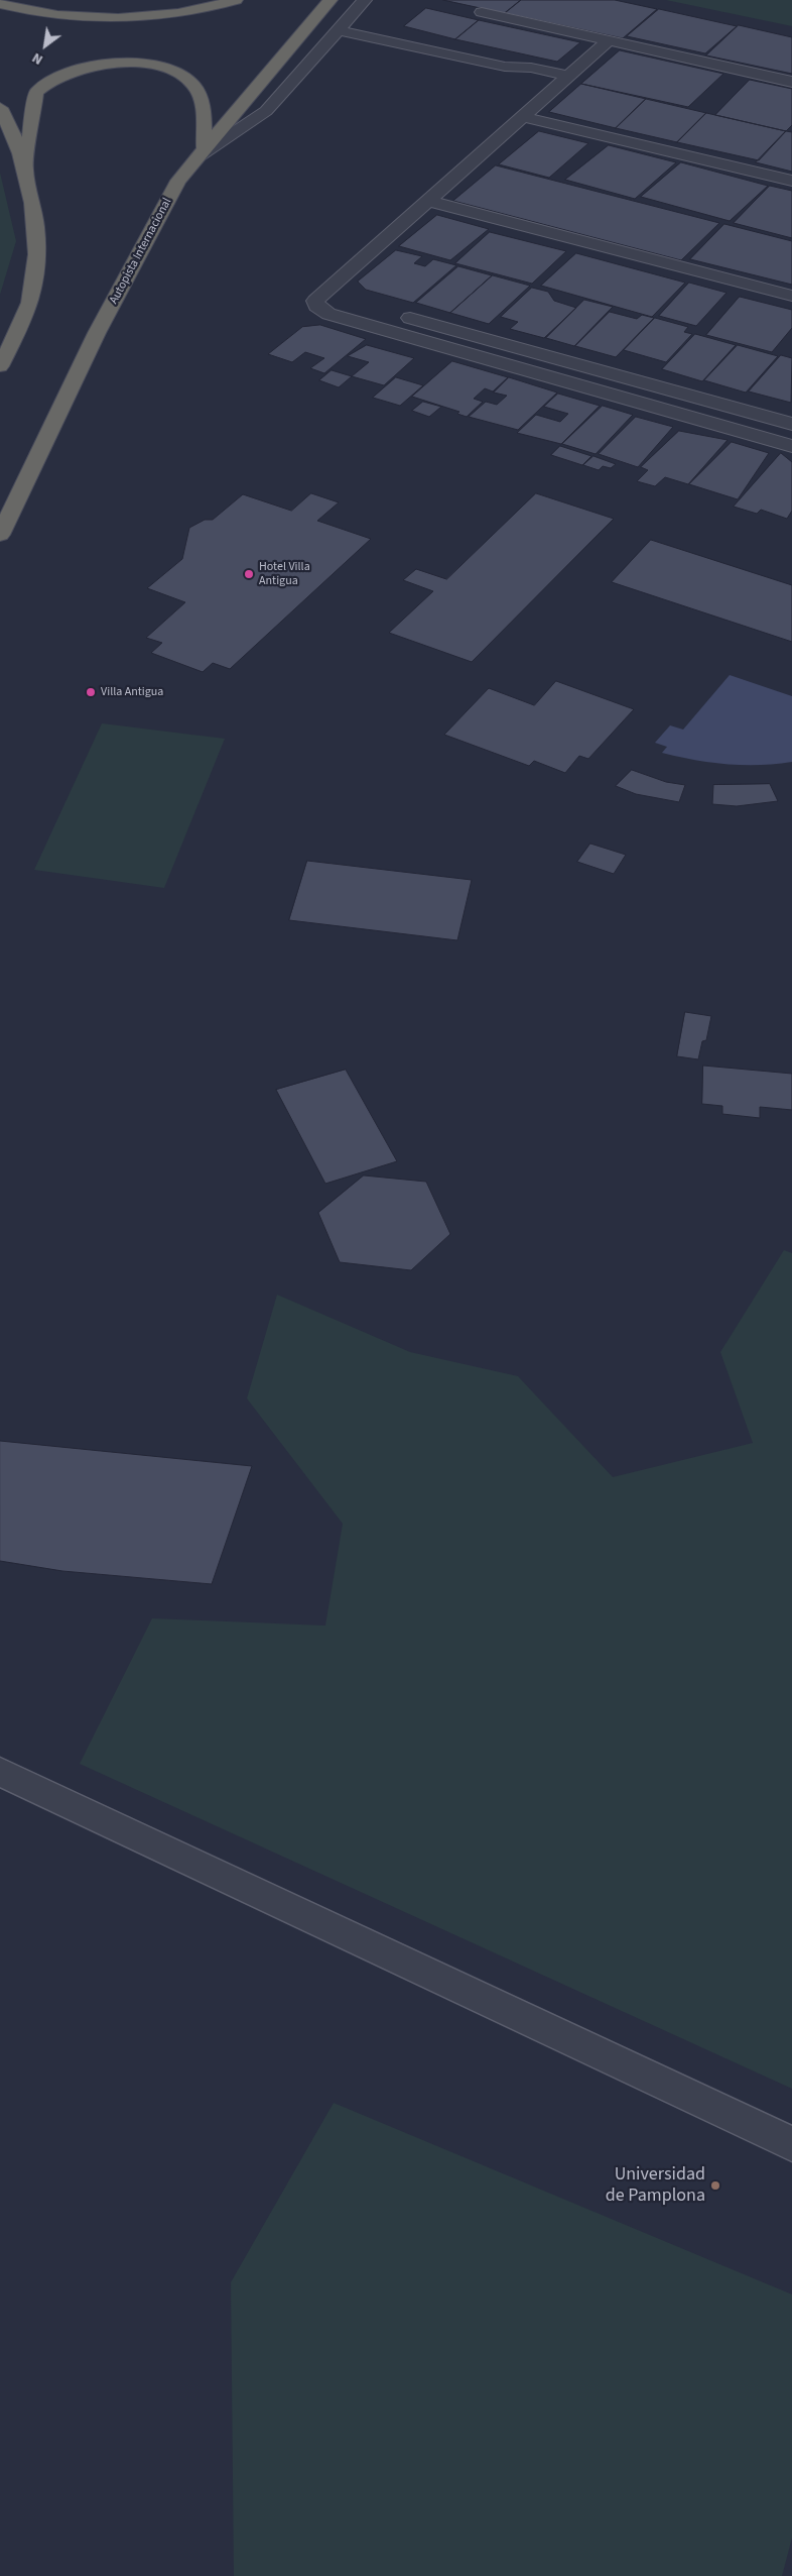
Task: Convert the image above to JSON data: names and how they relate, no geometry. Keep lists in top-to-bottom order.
{
  "streets": {
    "highway": ["Autopista Internacional"]
  },
  "places": ["Hotel Villa Antigua", "Villa Antigua", "Universidad de Pamplona"],
  "north": "bottom left"
}
